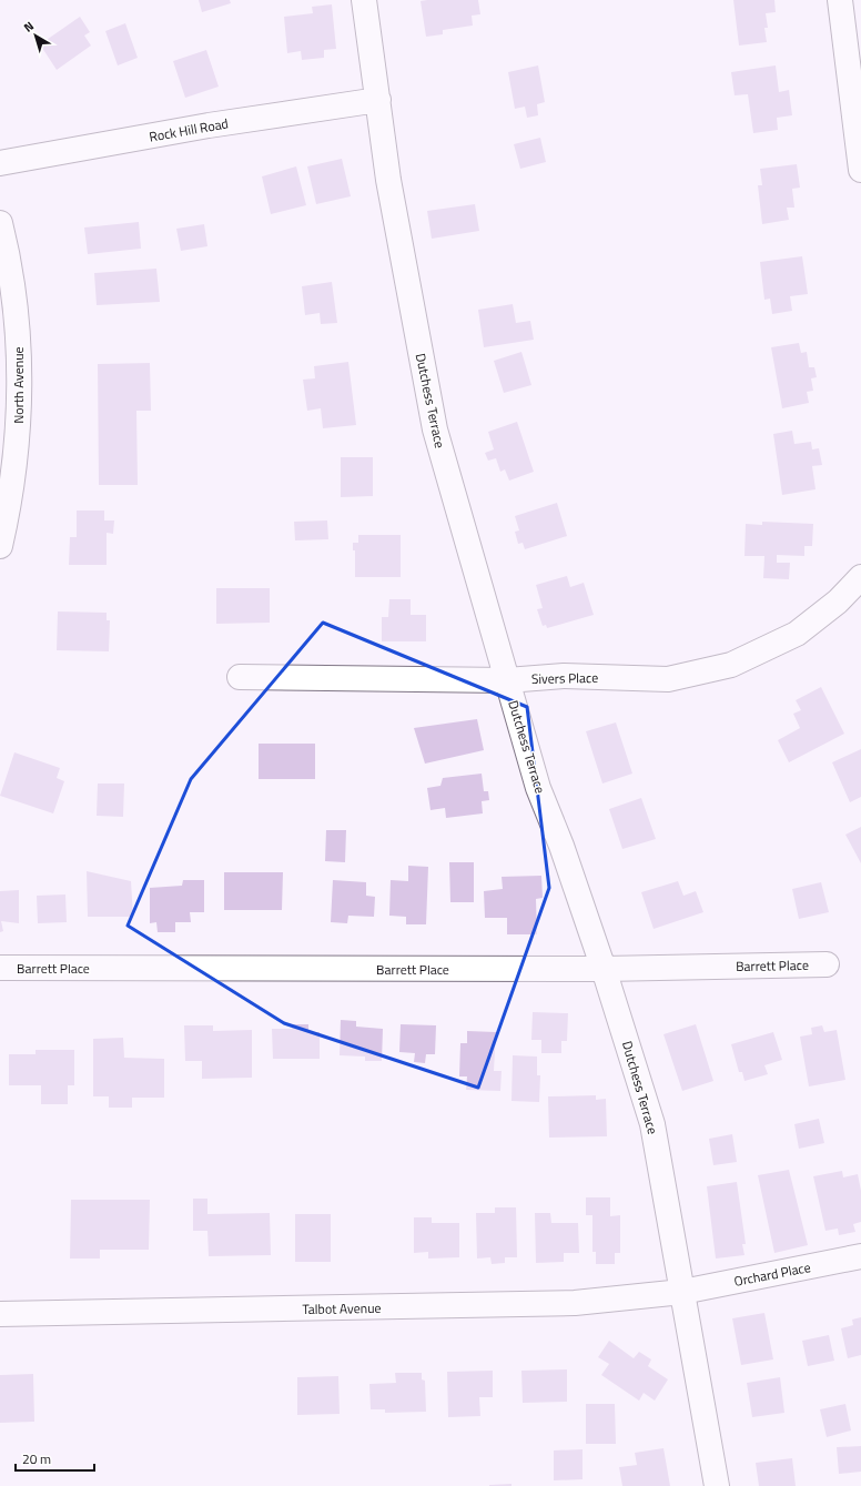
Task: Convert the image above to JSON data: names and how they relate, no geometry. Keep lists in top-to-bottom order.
{
  "streets": {
    "street": [
      "Rock Hill Road",
      "North Avenue",
      "Dutchess Terrace",
      "Sivers Place",
      "Barrett Place",
      "Orchard Place",
      "Talbot Avenue"
    ]
  },
  "crossings": [
    ["Rock Hill Road", "Dutchess Terrace"],
    ["Dutchess Terrace", "Sivers Place"],
    ["Dutchess Terrace", "Barrett Place"],
    ["Dutchess Terrace", "Orchard Place"],
    ["Dutchess Terrace", "Talbot Avenue"],
    ["Orchard Place", "Talbot Avenue"]
  ],
  "scale_bar": "20 m",
  "north": "top left"
}
